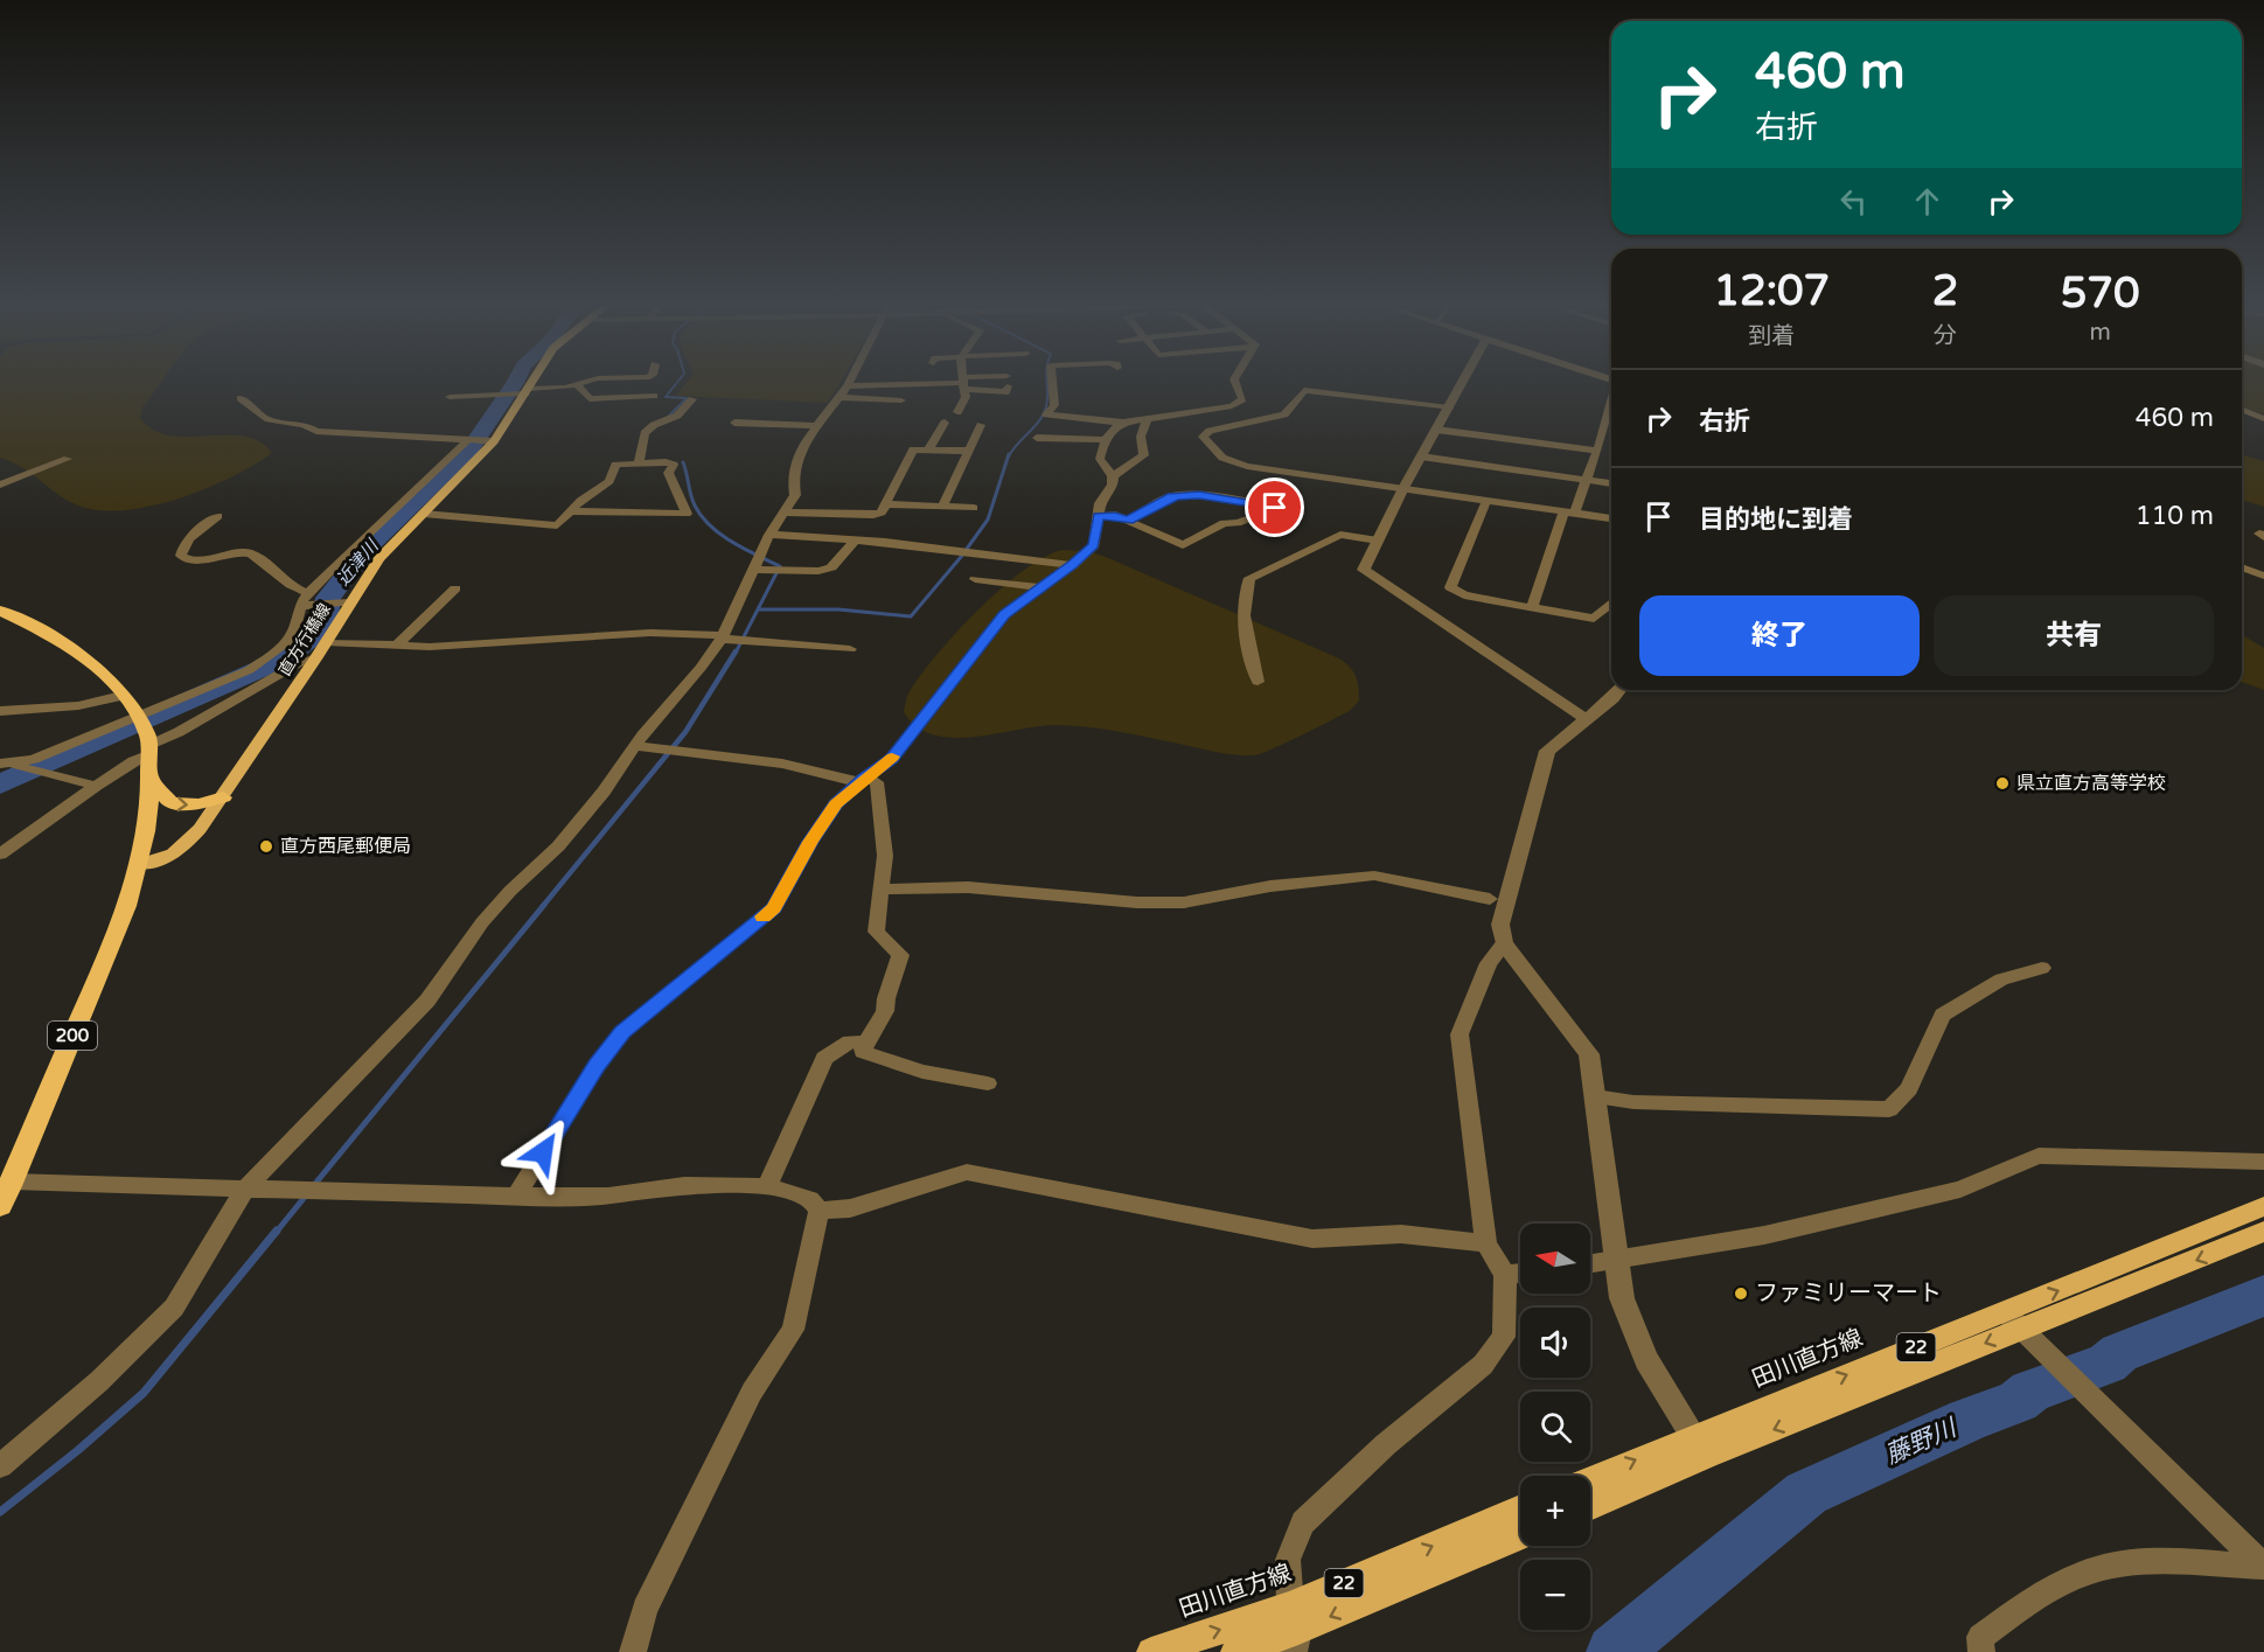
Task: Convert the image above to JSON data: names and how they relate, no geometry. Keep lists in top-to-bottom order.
{
  "streets": {
    "highway": ["200"],
    "main road": ["直方行橋線", "22", "田川直方線"]
  },
  "crossings": [
    ["直方行橋線", "200"]
  ],
  "water": ["近津川", "藤野川"],
  "places": ["県立直方高等学校", "直方西尾郵便局", "ファミリーマート"],
  "north": "left",
  "page": {
    "turn": ["460 m", "右折"],
    "eta": [
      "12:07",
      "到着",
      "2",
      "分",
      "570",
      "m"
    ],
    "list": [
      {
        "name": "右折",
        "value": "460 m"
      },
      {
        "name": "目的地に到着",
        "value": "110 m"
      }
    ],
    "buttons": ["終了", "共有"],
    "map_buttons": ["+", "−"]
  }
}
